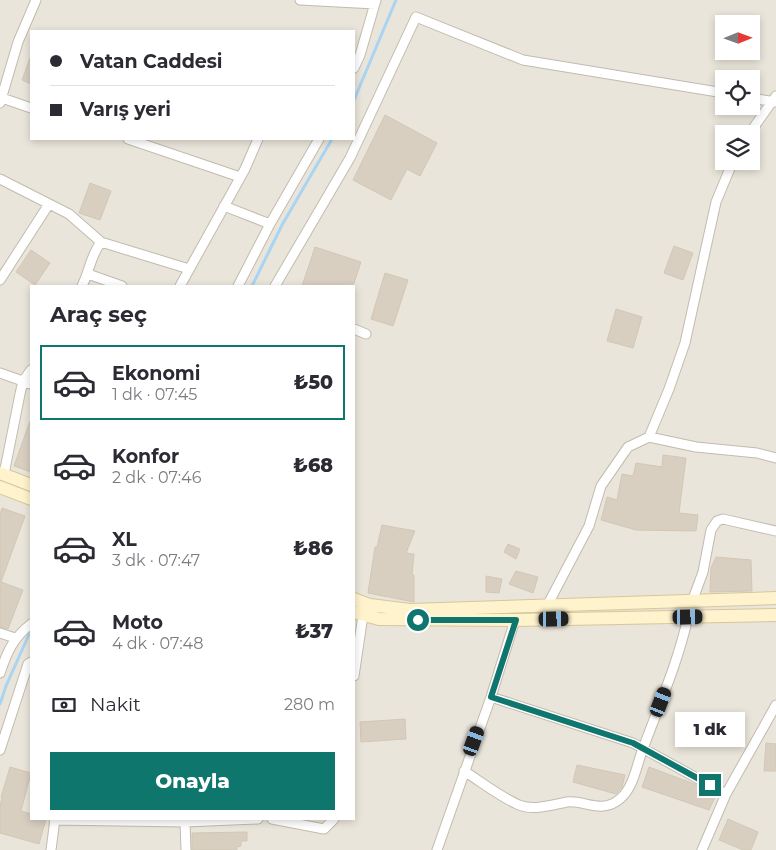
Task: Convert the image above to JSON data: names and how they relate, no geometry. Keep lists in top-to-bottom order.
{
  "north": "right",
  "page": {
    "banner": ["Vatan Caddesi", "Varış yeri"],
    "heading": "Araç seç",
    "list": [
      {
        "name": "Ekonomi",
        "note": "1 dk · 07:45",
        "value": "₺50"
      },
      {
        "name": "Konfor",
        "note": "2 dk · 07:46",
        "value": "₺68"
      },
      {
        "name": "XL",
        "note": "3 dk · 07:47",
        "value": "₺86"
      },
      {
        "name": "Moto",
        "note": "4 dk · 07:48",
        "value": "₺37"
      }
    ],
    "pay": ["Nakit", "280 m"],
    "bubble": "1 dk",
    "buttons": "Onayla"
  }
}
